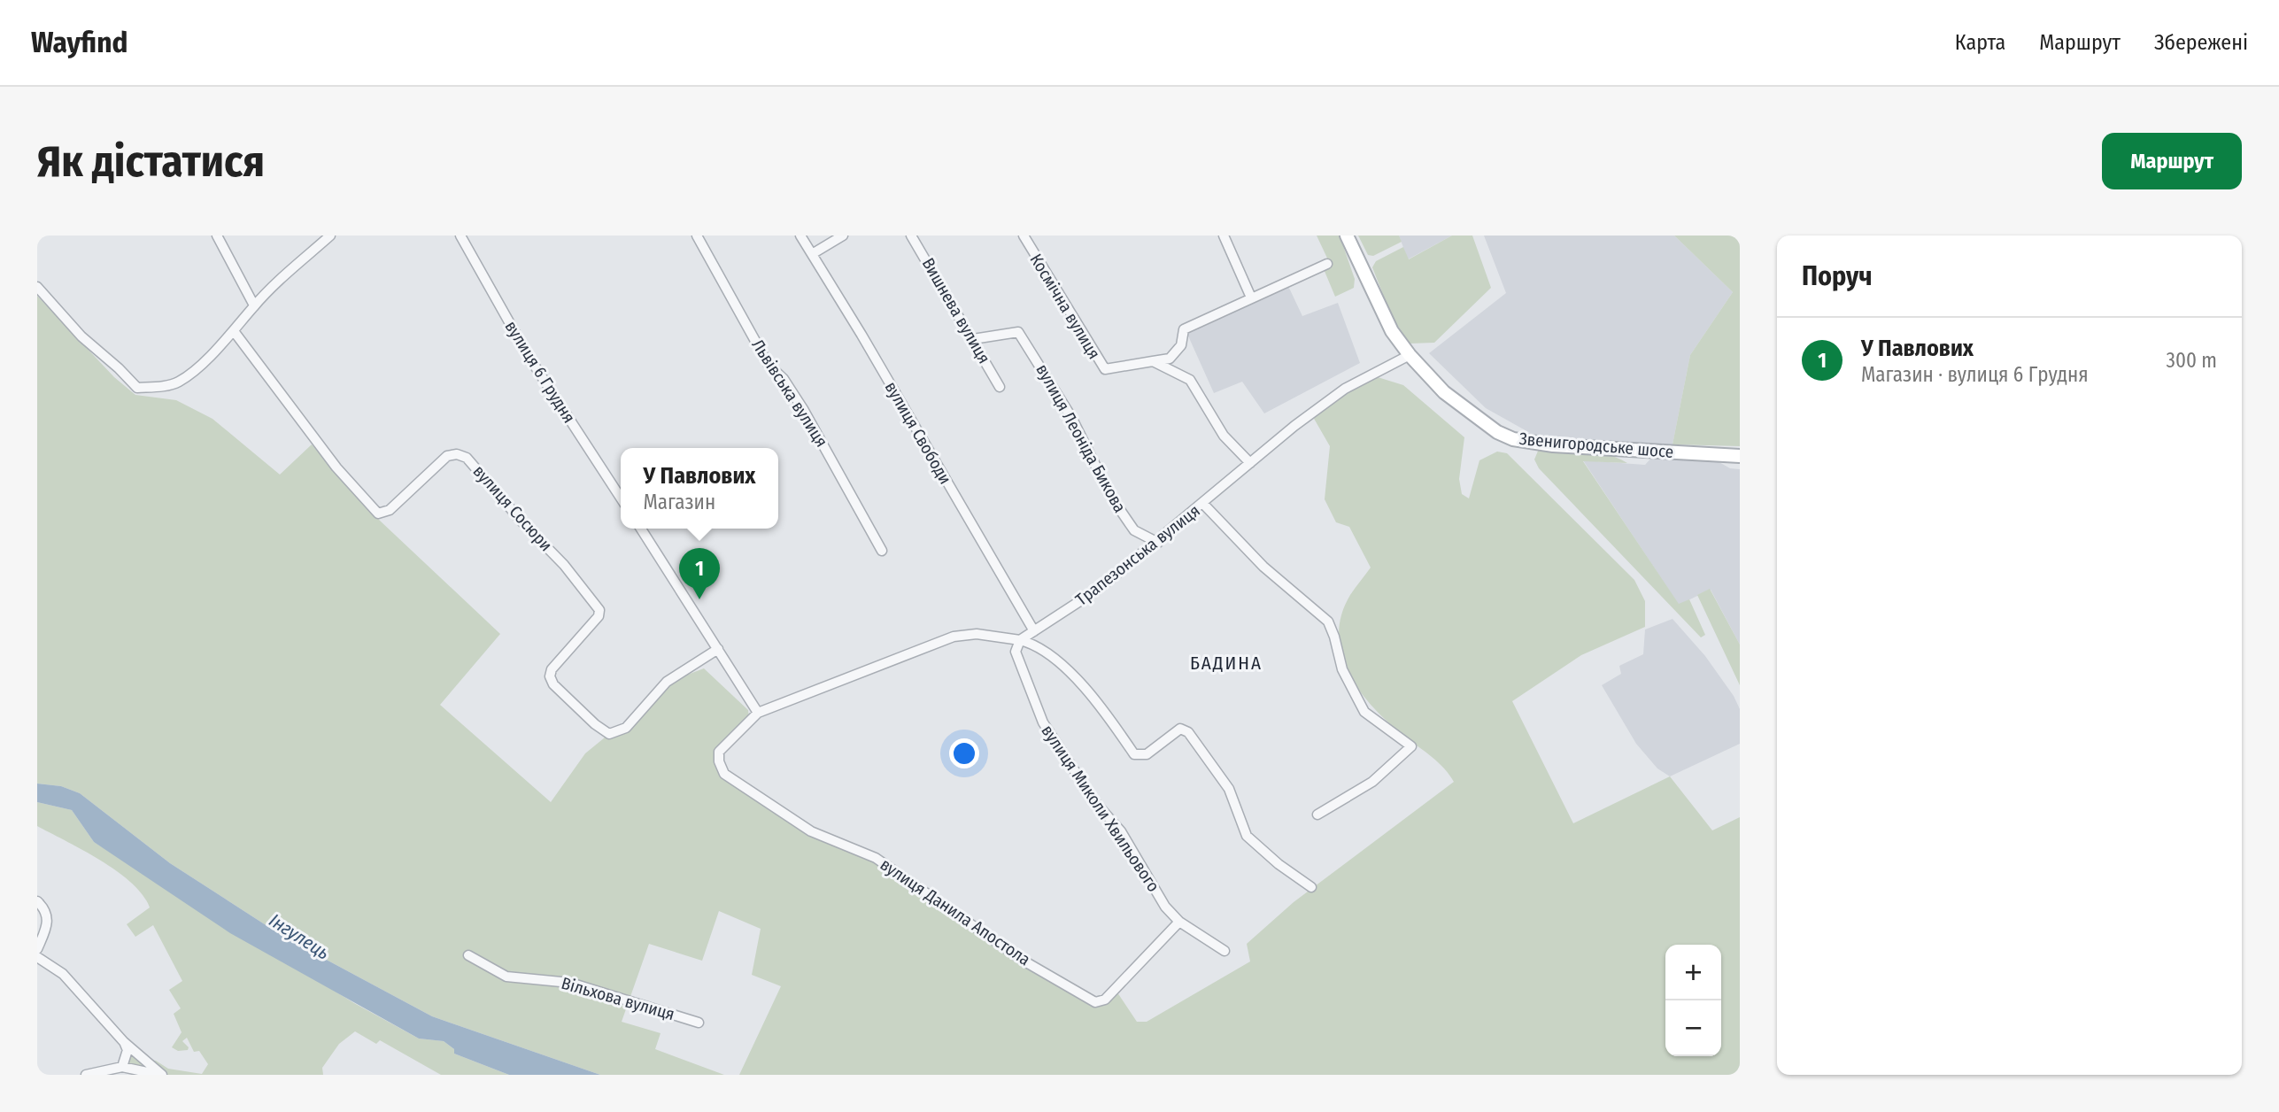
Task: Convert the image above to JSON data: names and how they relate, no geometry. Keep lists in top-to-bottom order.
{
  "streets": {
    "main road": ["Звенигородське шосе"],
    "street": [
      "Космічна вулиця",
      "Вишнева вулиця",
      "вулиця 6 Грудня",
      "Львівська вулиця",
      "вулиця Свободи",
      "вулиця Леоніда Бикова",
      "вулиця Сосюри",
      "Трапезонська вулиця",
      "вулиця Миколи Хвильового",
      "вулиця Данила Апостола",
      "Вільхова вулиця"
    ]
  },
  "crossings": [
    ["Вишнева вулиця", "вулиця Леоніда Бикова"],
    ["вулиця Свободи", "Трапезонська вулиця"],
    ["вулиця Леоніда Бикова", "Трапезонська вулиця"],
    ["Звенигородське шосе", "Трапезонська вулиця"],
    ["Трапезонська вулиця", "вулиця Миколи Хвильового"],
    ["вулиця Миколи Хвильового", "вулиця Данила Апостола"]
  ],
  "districts": ["БАДИНА"],
  "water": ["Інгулець"],
  "page": {
    "header": "Wayfind",
    "nav": ["Карта", "Маршрут", "Збережені"],
    "buttons": "Маршрут",
    "title": "Як дістатися",
    "heading": "Поруч",
    "list": [
      {
        "mark": "1",
        "name": "У Павлових",
        "note": "Магазин · вулиця 6 Грудня",
        "value": "300 m"
      }
    ],
    "popup": ["У Павлових", "Магазин"],
    "pins": "1",
    "map_buttons": ["+", "−"]
  }
}
